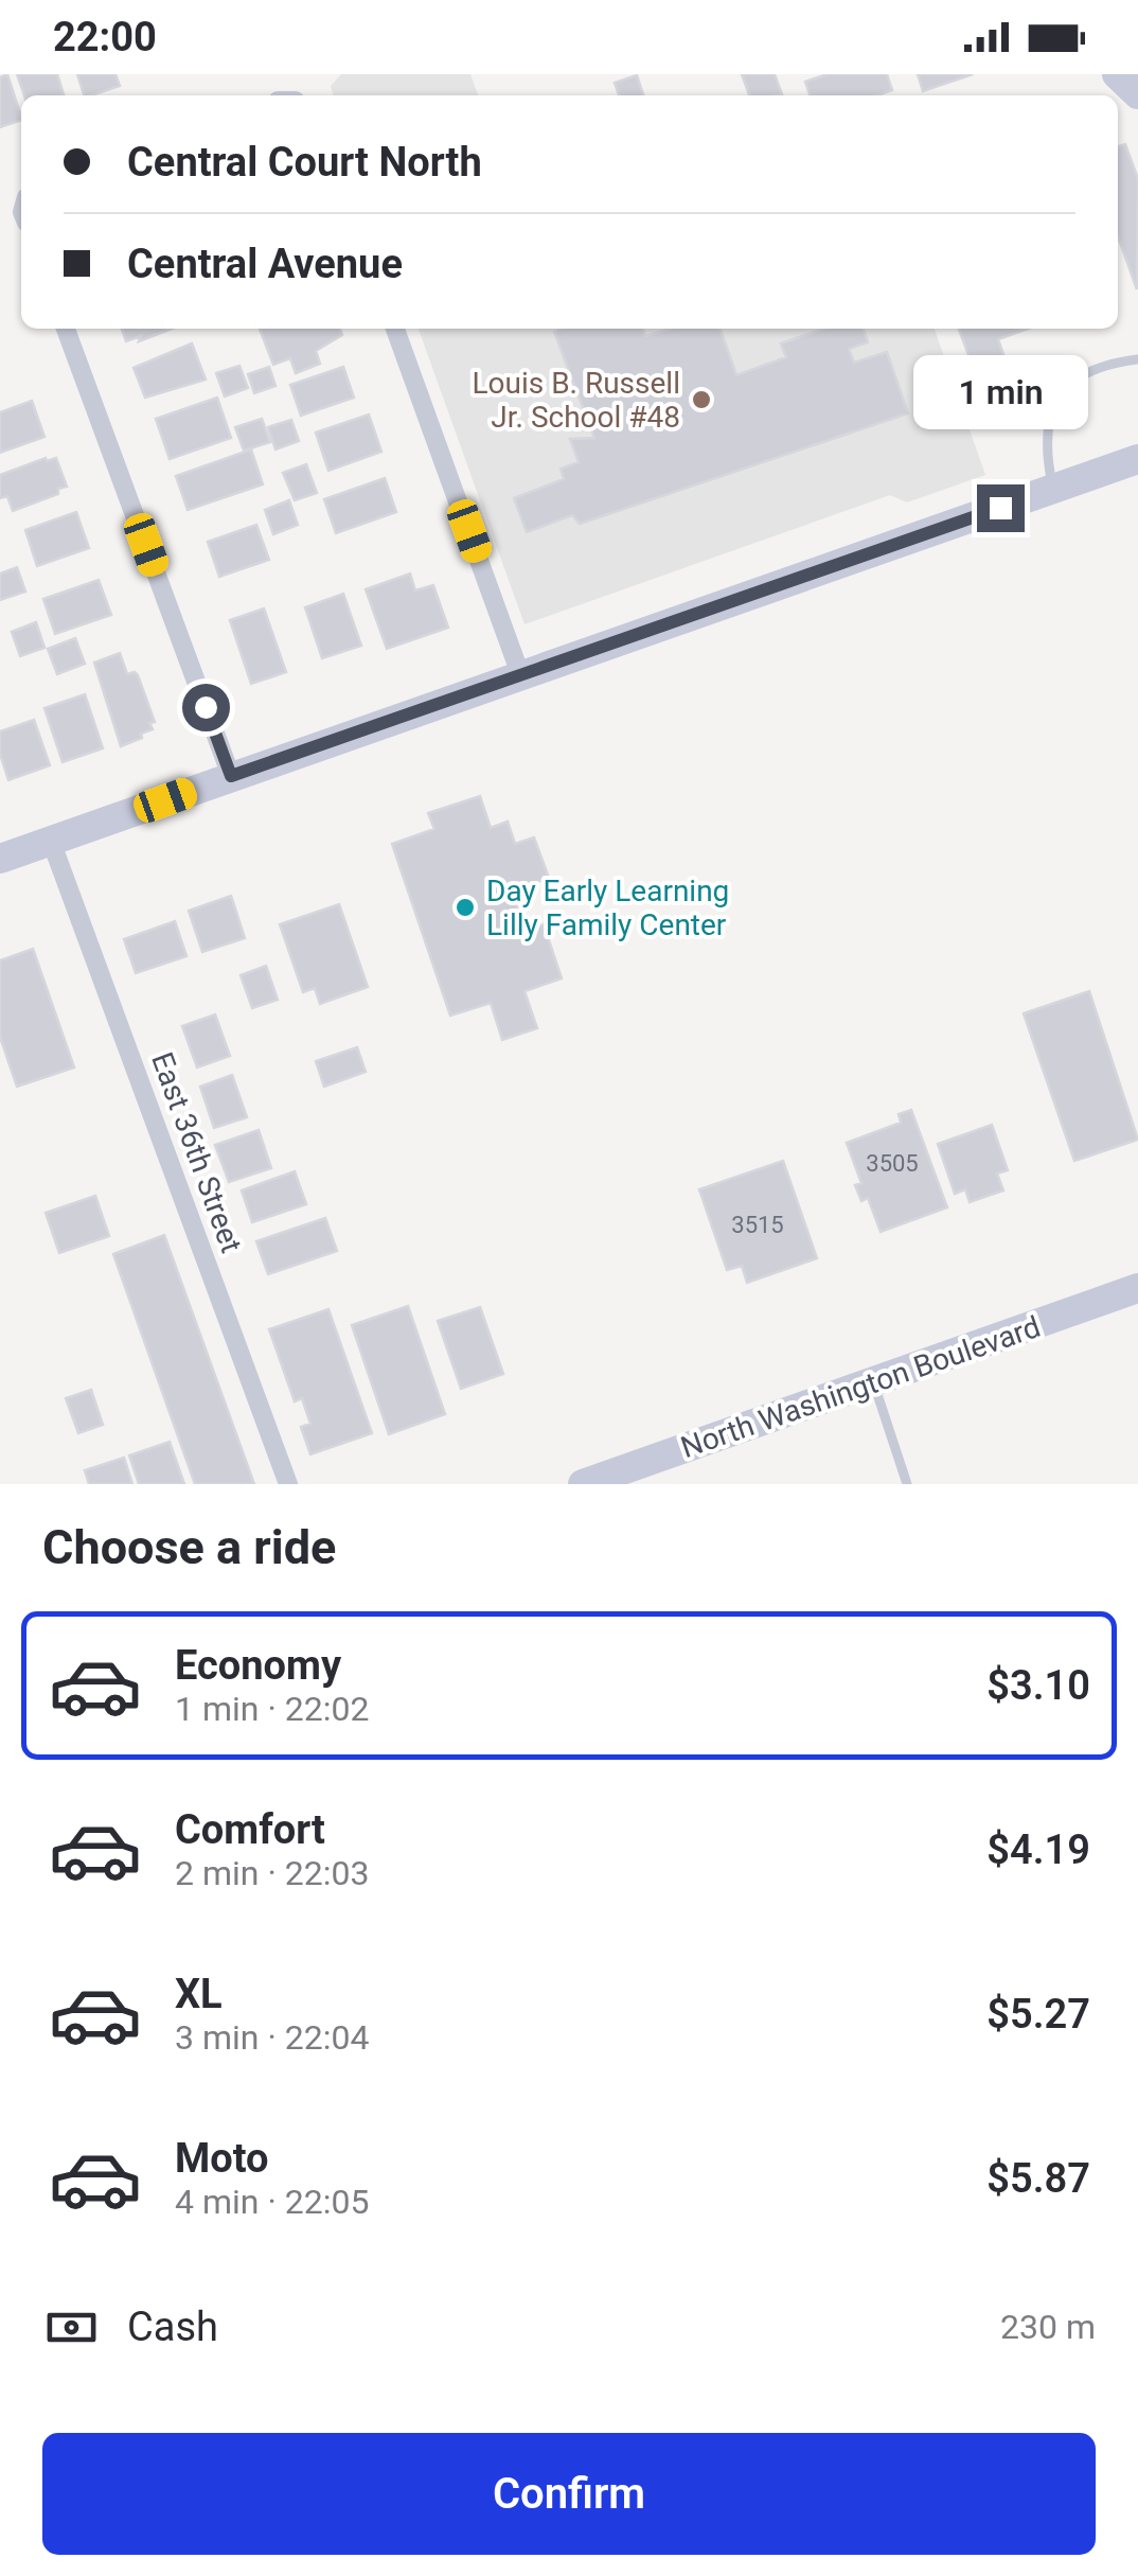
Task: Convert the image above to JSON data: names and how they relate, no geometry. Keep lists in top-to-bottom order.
{
  "streets": {
    "main road": ["North Washington Boulevard"],
    "street": ["East 36th Street"]
  },
  "places": ["Louis B. Russell Jr. School #48", "Day Early Learning Lilly Family Center"],
  "house_numbers": ["3505", "3515"],
  "page": {
    "status": "22:00",
    "banner": ["Central Court North", "Central Avenue"],
    "bubble": "1 min",
    "heading": "Choose a ride",
    "list": [
      {
        "name": "Economy",
        "note": "1 min · 22:02",
        "value": "$3.10"
      },
      {
        "name": "Comfort",
        "note": "2 min · 22:03",
        "value": "$4.19"
      },
      {
        "name": "XL",
        "note": "3 min · 22:04",
        "value": "$5.27"
      },
      {
        "name": "Moto",
        "note": "4 min · 22:05",
        "value": "$5.87"
      }
    ],
    "pay": ["Cash", "230 m"],
    "buttons": "Confirm"
  }
}
